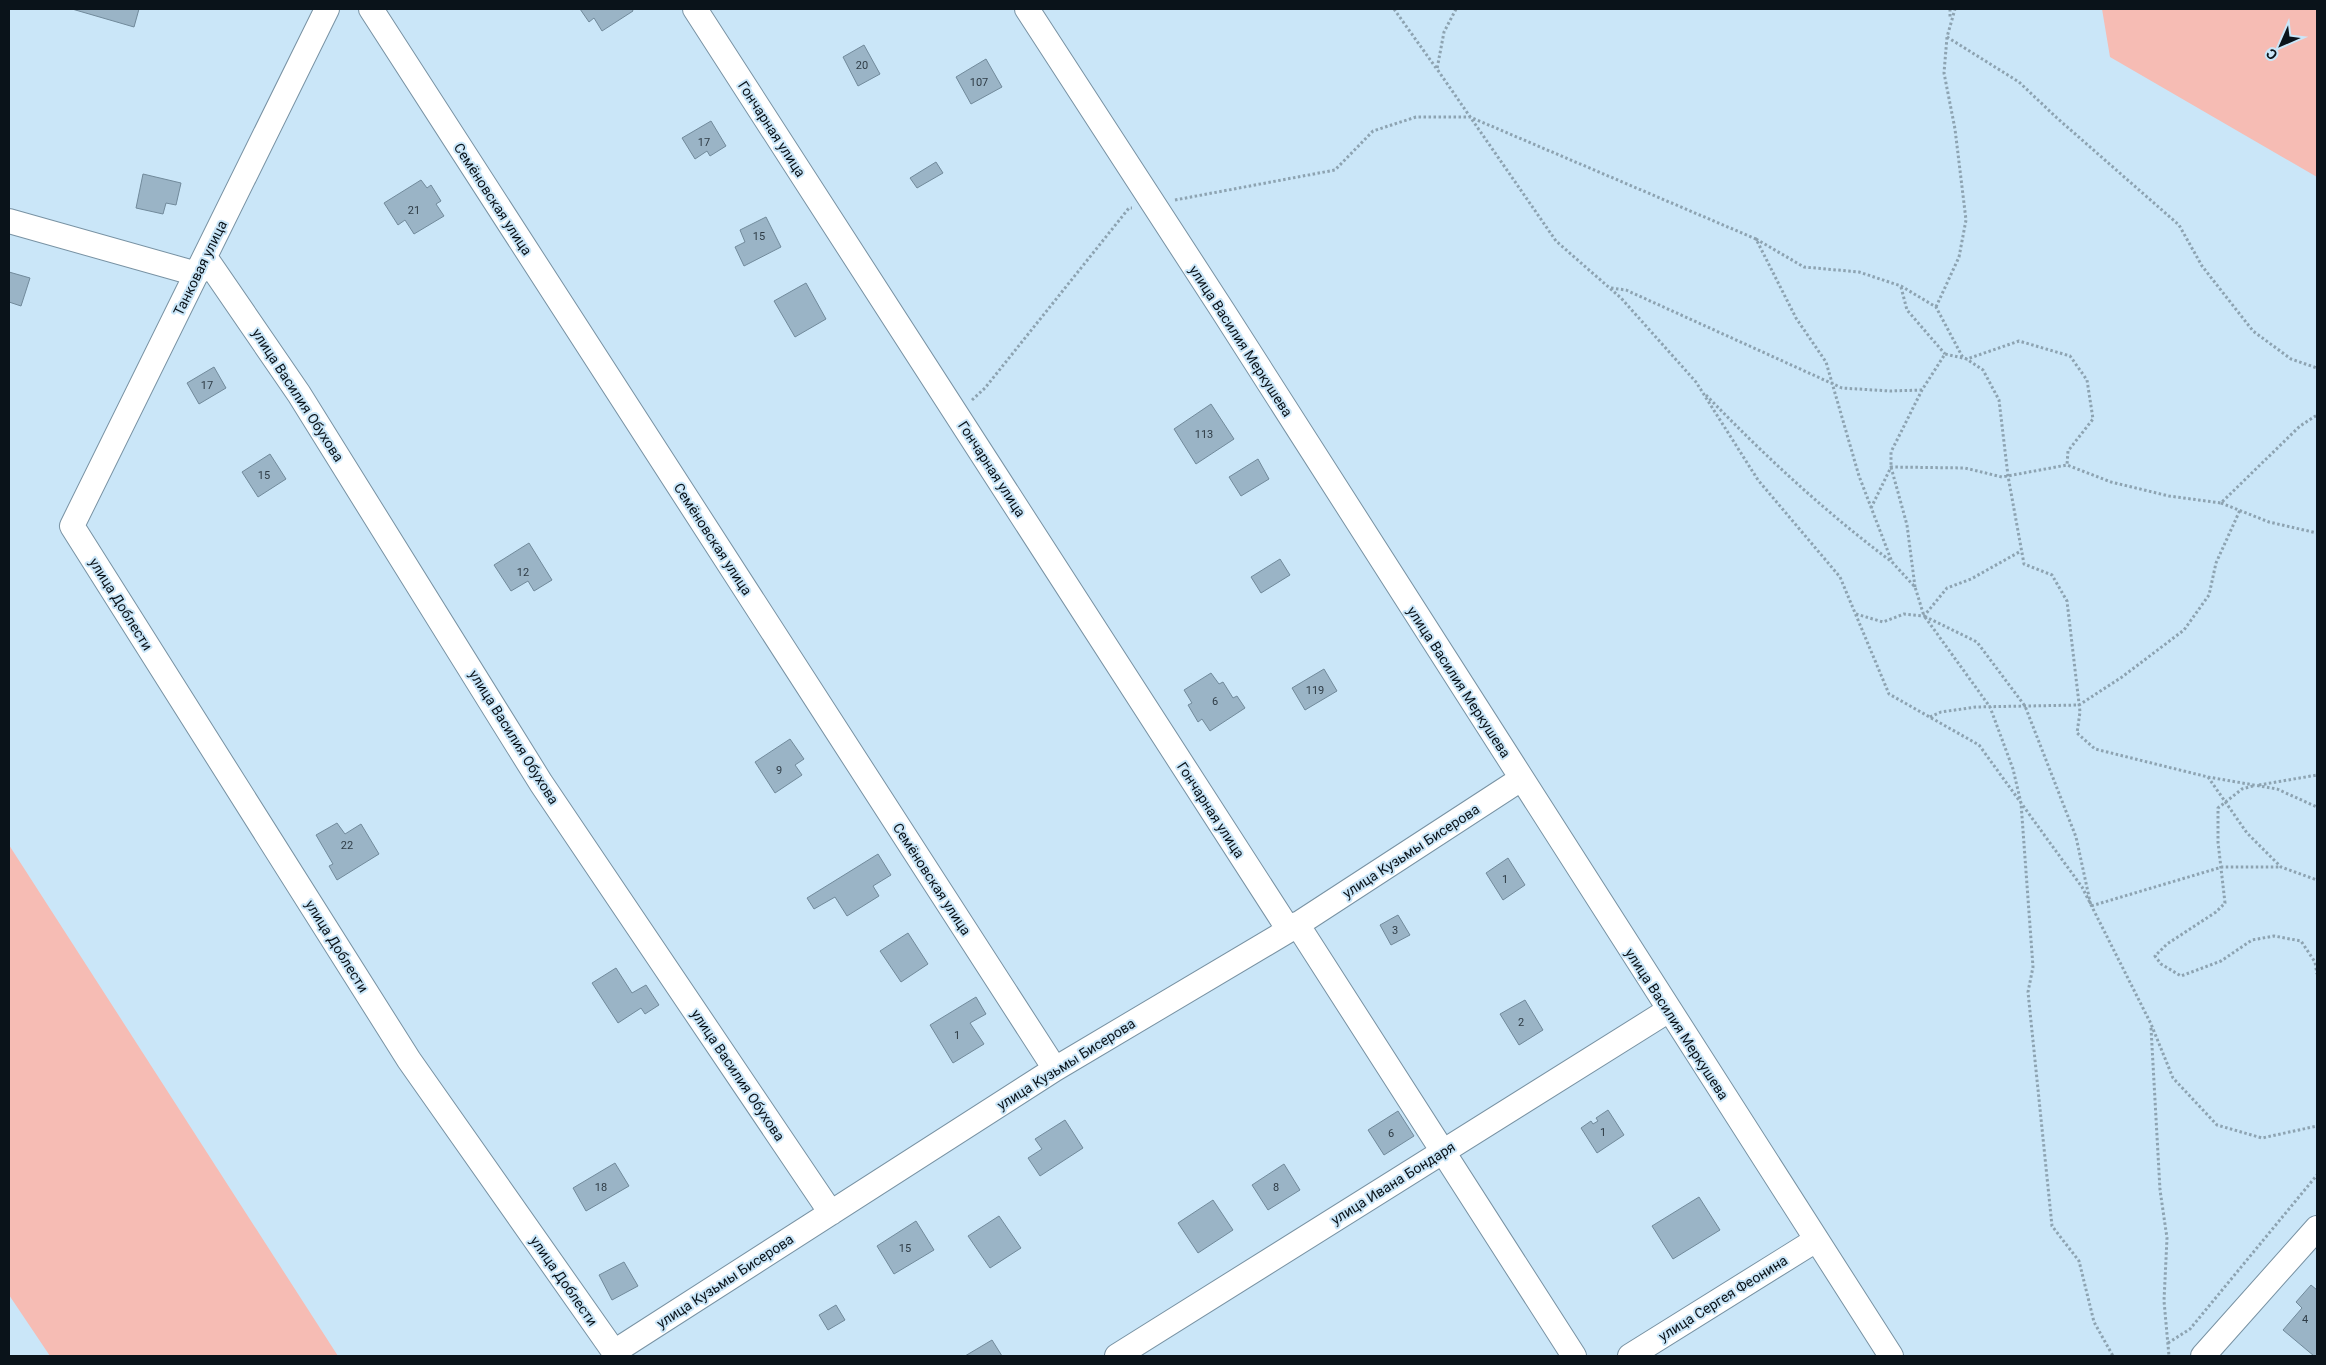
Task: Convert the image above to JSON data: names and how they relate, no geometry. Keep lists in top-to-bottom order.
{
  "streets": {
    "street": [
      "Гончарная улица",
      "Семёновская улица",
      "Танковая улица",
      "улица Василия Меркушева",
      "улица Василия Обухова",
      "улица Доблести",
      "улица Кузьмы Бисерова",
      "улица Ивана Бондаря",
      "улица Сергея Феонина"
    ]
  },
  "crossings": [
    ["Гончарная улица", "улица Кузьмы Бисерова"],
    ["Гончарная улица", "улица Ивана Бондаря"],
    ["Семёновская улица", "улица Кузьмы Бисерова"],
    ["Танковая улица", "улица Василия Обухова"],
    ["Танковая улица", "улица Доблести"],
    ["улица Василия Меркушева", "улица Кузьмы Бисерова"],
    ["улица Василия Меркушева", "улица Ивана Бондаря"],
    ["улица Василия Меркушева", "улица Сергея Феонина"],
    ["улица Василия Обухова", "улица Кузьмы Бисерова"],
    ["улица Доблести", "улица Кузьмы Бисерова"]
  ],
  "house_numbers": [
    "20",
    "107",
    "17",
    "21",
    "15",
    "17",
    "113",
    "15",
    "12",
    "119",
    "6",
    "9",
    "22",
    "1",
    "3",
    "2",
    "1",
    "1",
    "6",
    "18",
    "8",
    "15",
    "4"
  ],
  "north": "bottom left"
}
